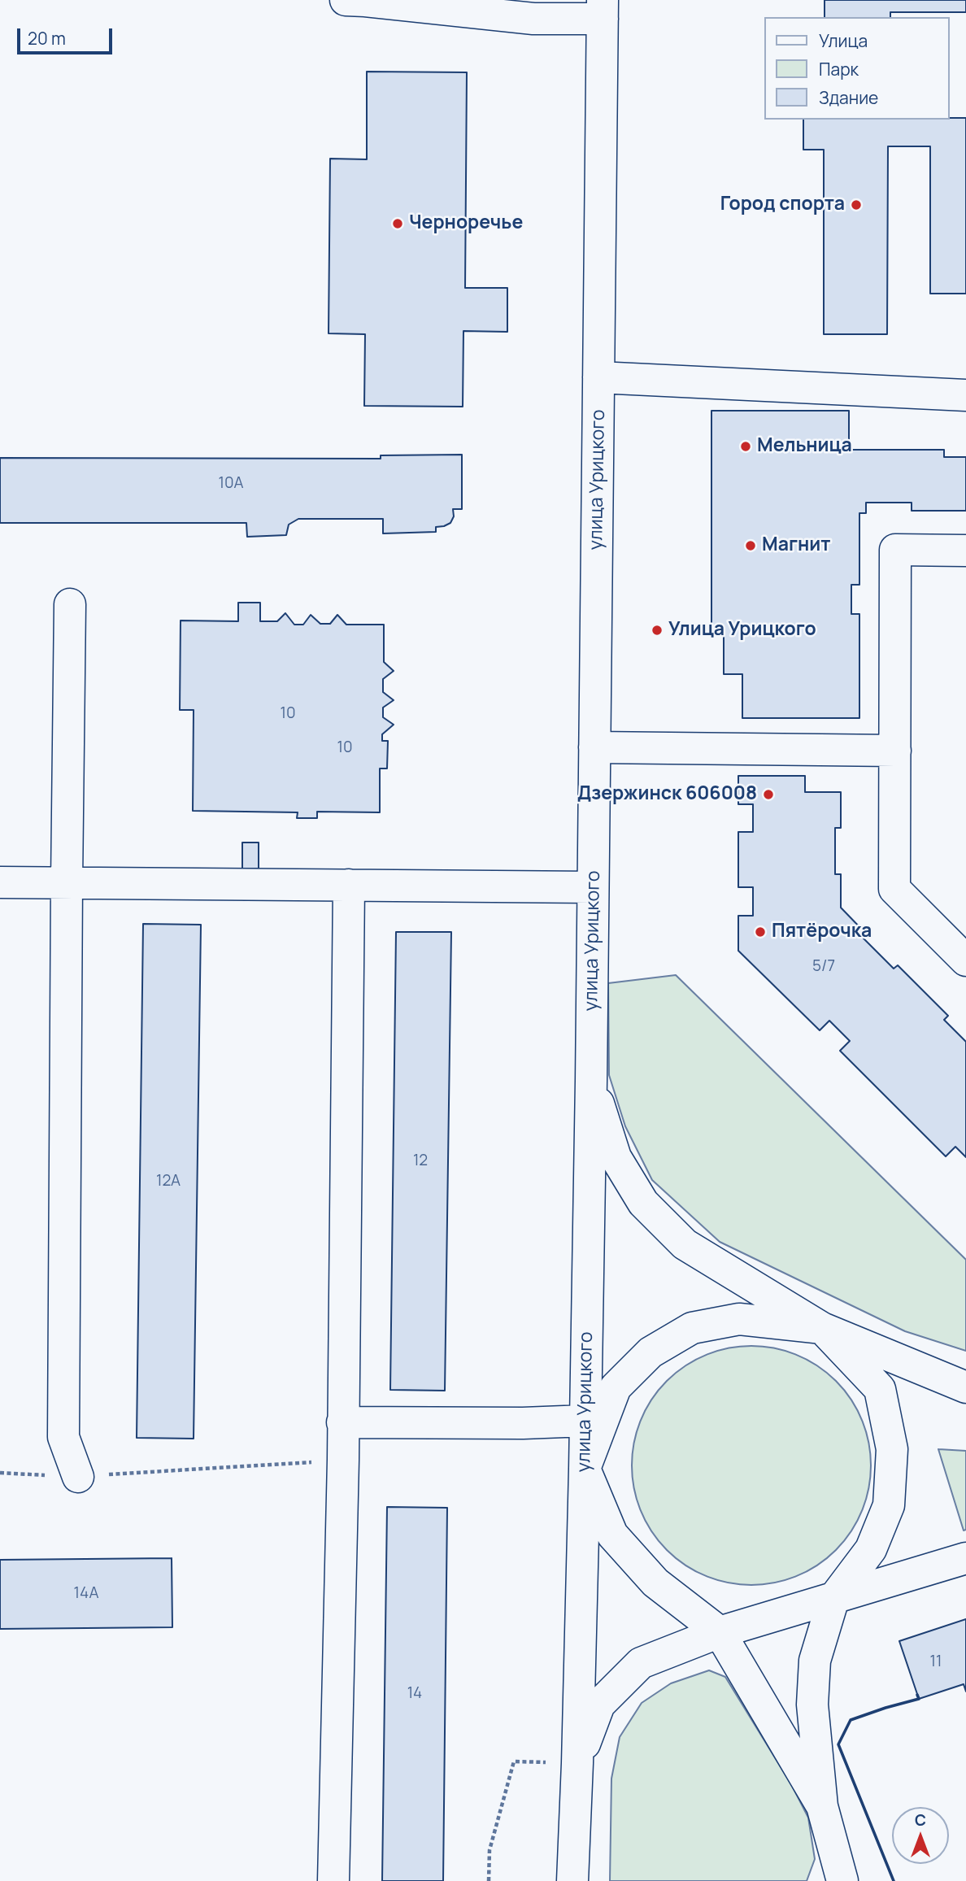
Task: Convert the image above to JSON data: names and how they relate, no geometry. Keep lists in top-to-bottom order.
{
  "streets": {
    "street": ["улица Урицкого"]
  },
  "places": [
    "Город спорта",
    "Черноречье",
    "Мельница",
    "Магнит",
    "Улица Урицкого",
    "Дзержинск 606008",
    "Пятёрочка"
  ],
  "house_numbers": [
    "10А",
    "10",
    "10",
    "5/7",
    "12",
    "12А",
    "14А",
    "11",
    "14"
  ],
  "legend": ["Улица", "Парк", "Здание"],
  "scale_bar": "20 m",
  "north": "top"
}
